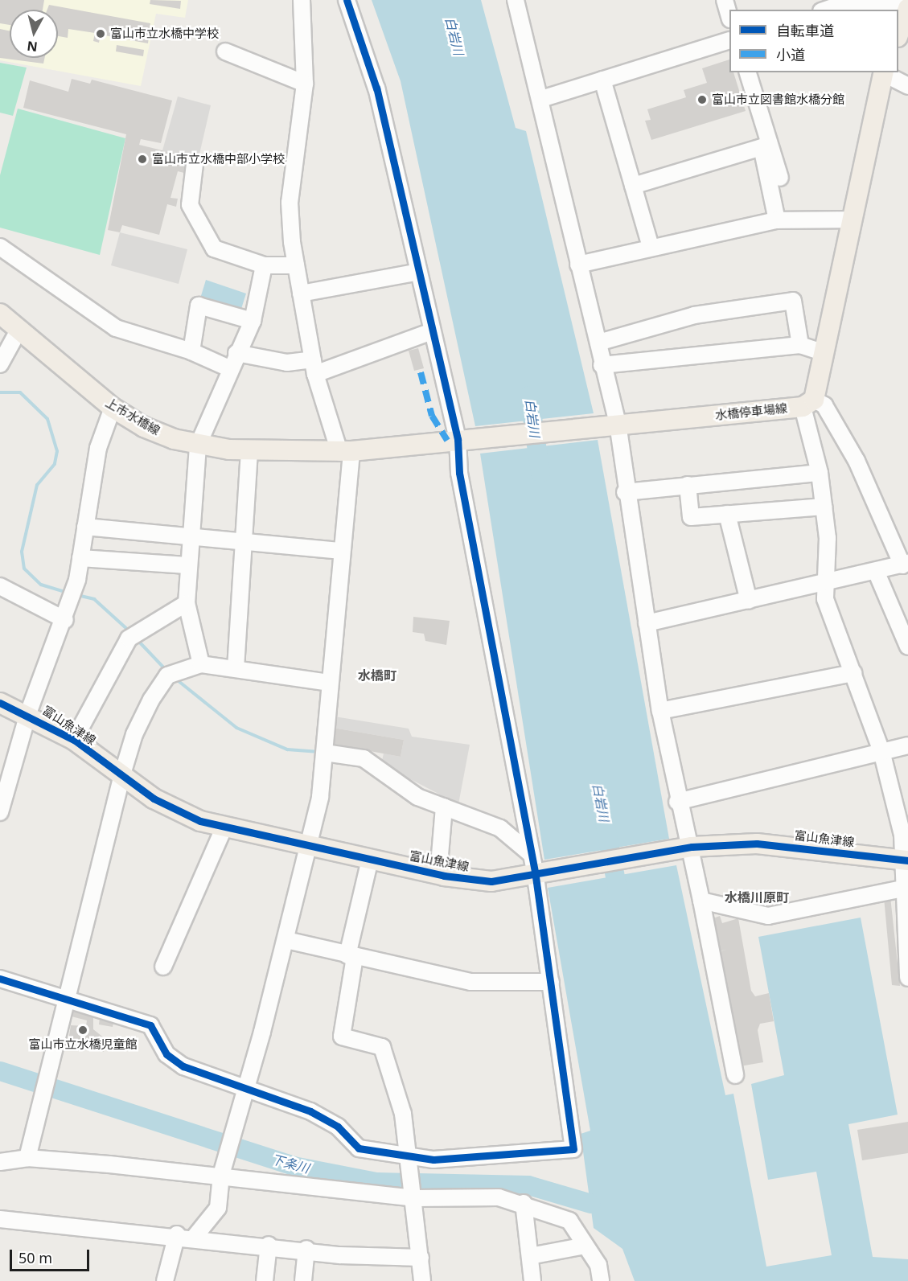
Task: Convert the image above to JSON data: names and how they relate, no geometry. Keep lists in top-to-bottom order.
{
  "streets": {
    "main road": ["水橋停車場線", "上市水橋線", "富山魚津線"]
  },
  "crossings": [
    ["水橋停車場線", "上市水橋線"]
  ],
  "districts": ["水橋町", "水橋川原町"],
  "water": ["白岩川", "下条川"],
  "places": [
    "富山市立水橋中学校",
    "富山市立図書館水橋分館",
    "富山市立水橋中部小学校",
    "富山市立水橋児童館"
  ],
  "legend": ["自転車道", "小道"],
  "scale_bar": "50 m",
  "north": "bottom"
}
